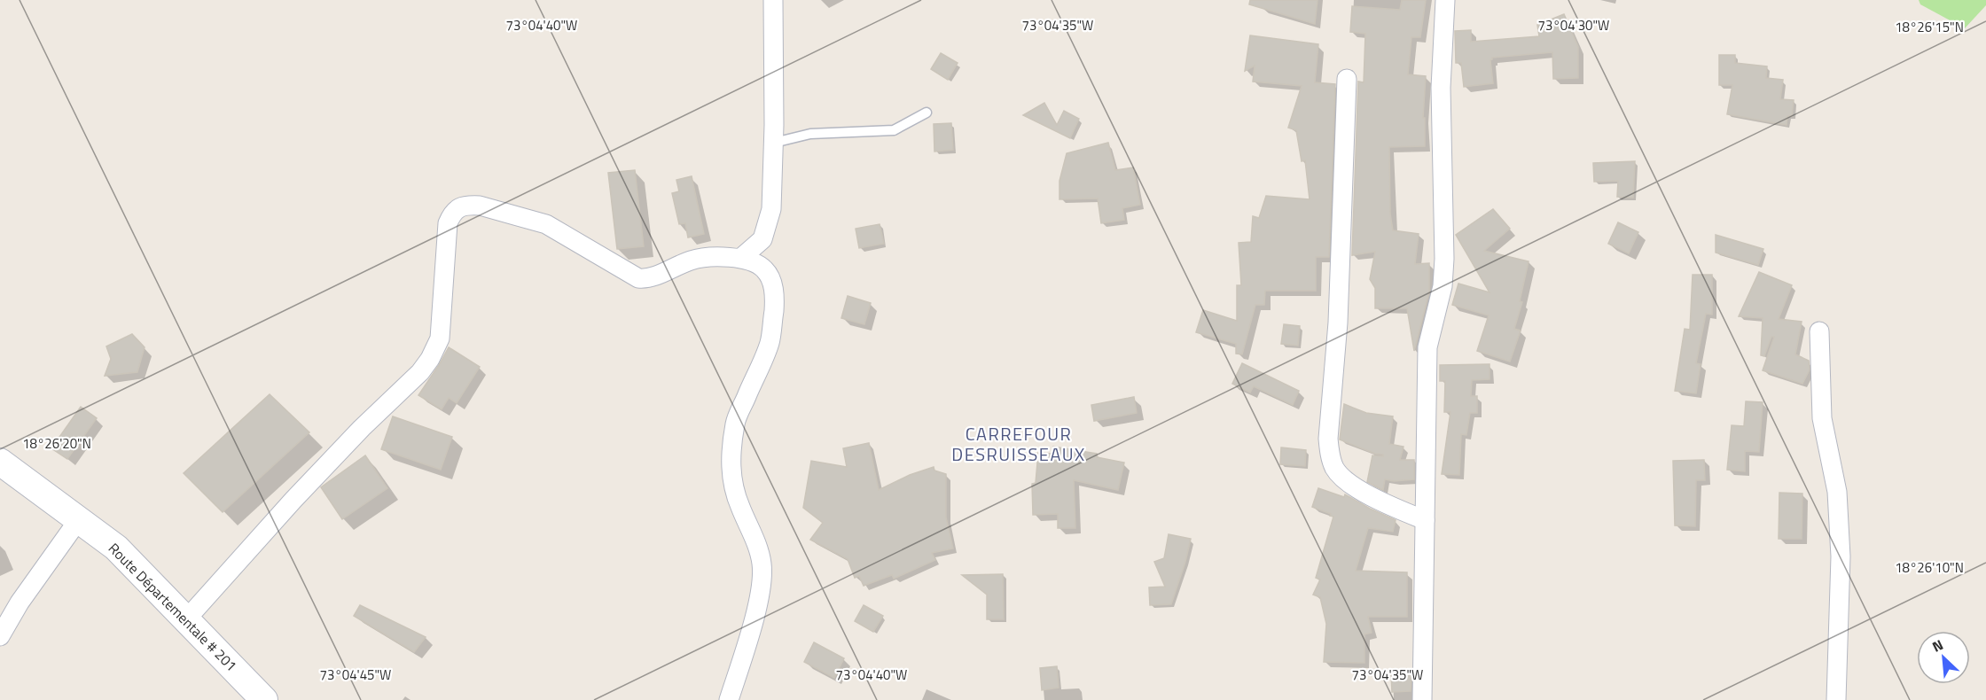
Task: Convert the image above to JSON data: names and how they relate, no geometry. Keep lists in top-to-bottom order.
{
  "streets": {
    "main road": ["Route Départementale # 201"]
  },
  "districts": ["CARREFOUR DESRUISSEAUX"],
  "north": "top left",
  "coordinates": [
    "73°04'40\"W",
    "73°04'35\"W",
    "73°04'30\"W",
    "18°26'15\"N",
    "18°26'20\"N",
    "18°26'10\"N",
    "73°04'45\"W"
  ]
}
